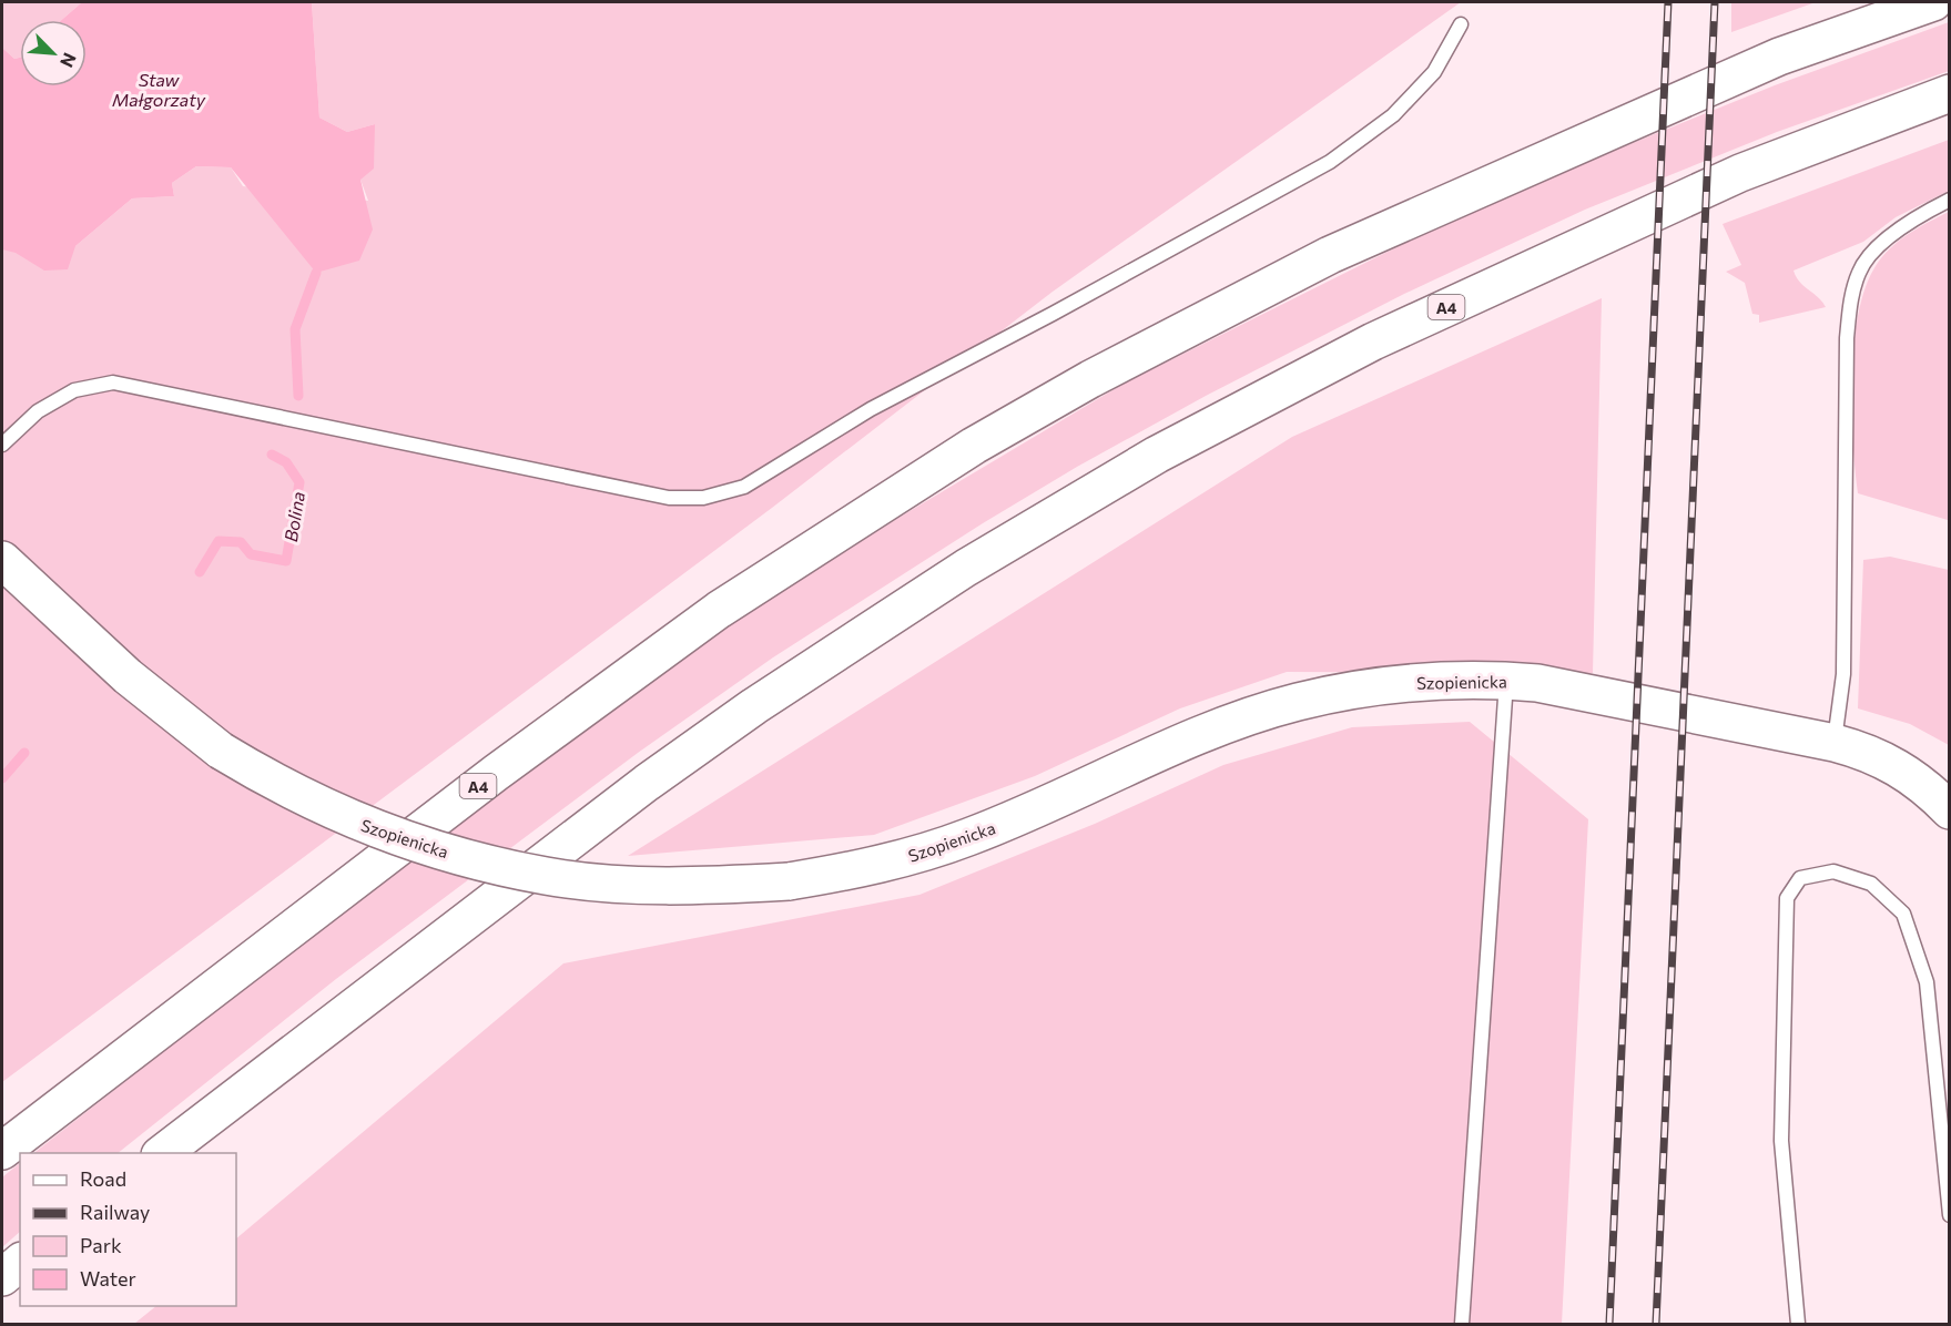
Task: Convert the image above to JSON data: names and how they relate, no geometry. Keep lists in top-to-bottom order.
{
  "streets": {
    "main road": ["A4", "Szopienicka"]
  },
  "water": ["Staw Małgorzaty", "Bolina"],
  "legend": [
    "Road",
    "Railway",
    "Park",
    "Water"
  ],
  "north": "bottom right"
}
